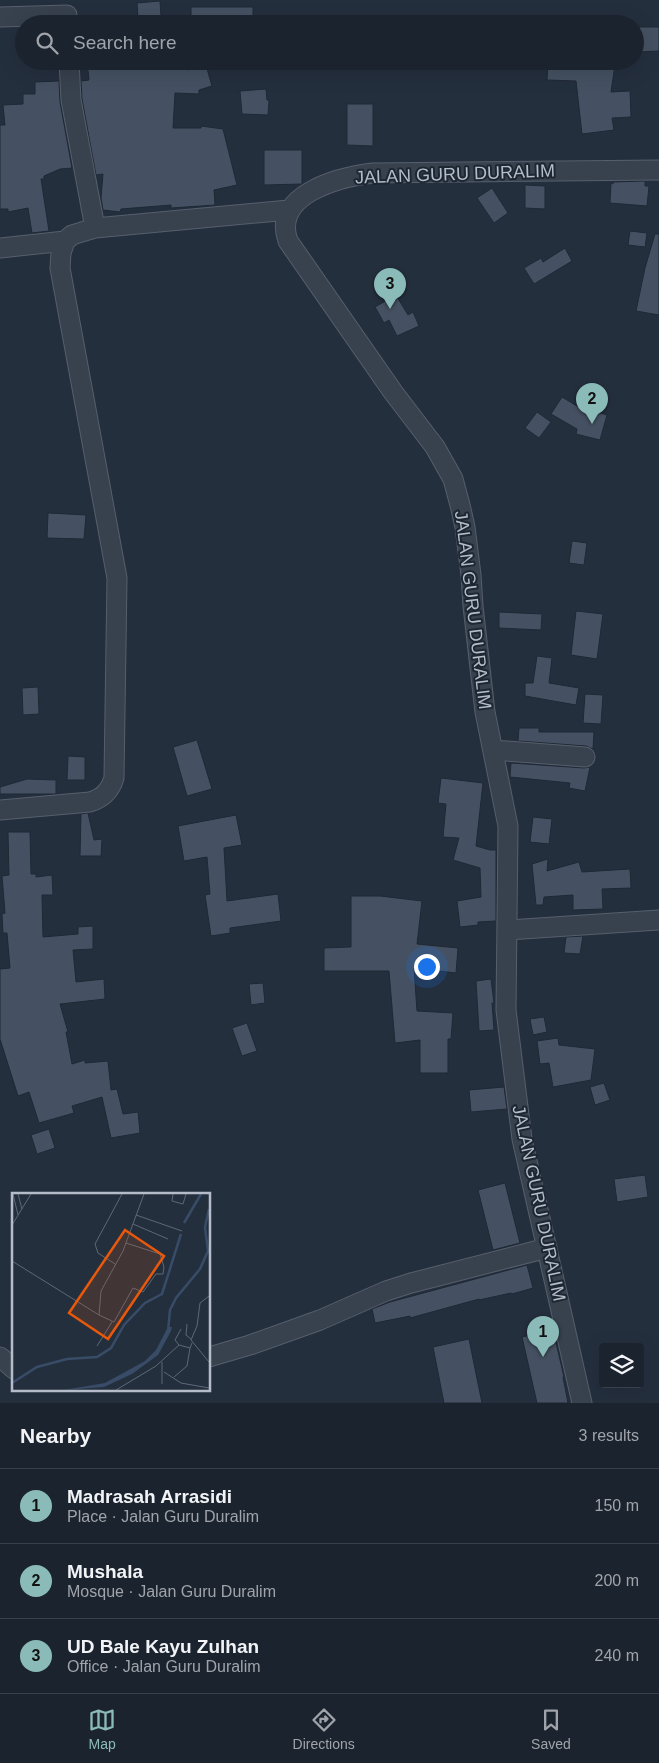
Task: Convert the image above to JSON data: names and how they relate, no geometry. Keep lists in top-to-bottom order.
{
  "streets": {
    "street": ["JALAN GURU DURALIM"]
  },
  "page": {
    "search": "Search here",
    "pins": ["3", "2", "1"],
    "heading": ["Nearby", "3 results"],
    "list": [
      {
        "mark": "1",
        "name": "Madrasah Arrasidi",
        "note": "Place · Jalan Guru Duralim",
        "value": "150 m"
      },
      {
        "mark": "2",
        "name": "Mushala",
        "note": "Mosque · Jalan Guru Duralim",
        "value": "200 m"
      },
      {
        "mark": "3",
        "name": "UD Bale Kayu Zulhan",
        "note": "Office · Jalan Guru Duralim",
        "value": "240 m"
      }
    ],
    "nav": ["Map", "Directions", "Saved"]
  }
}
